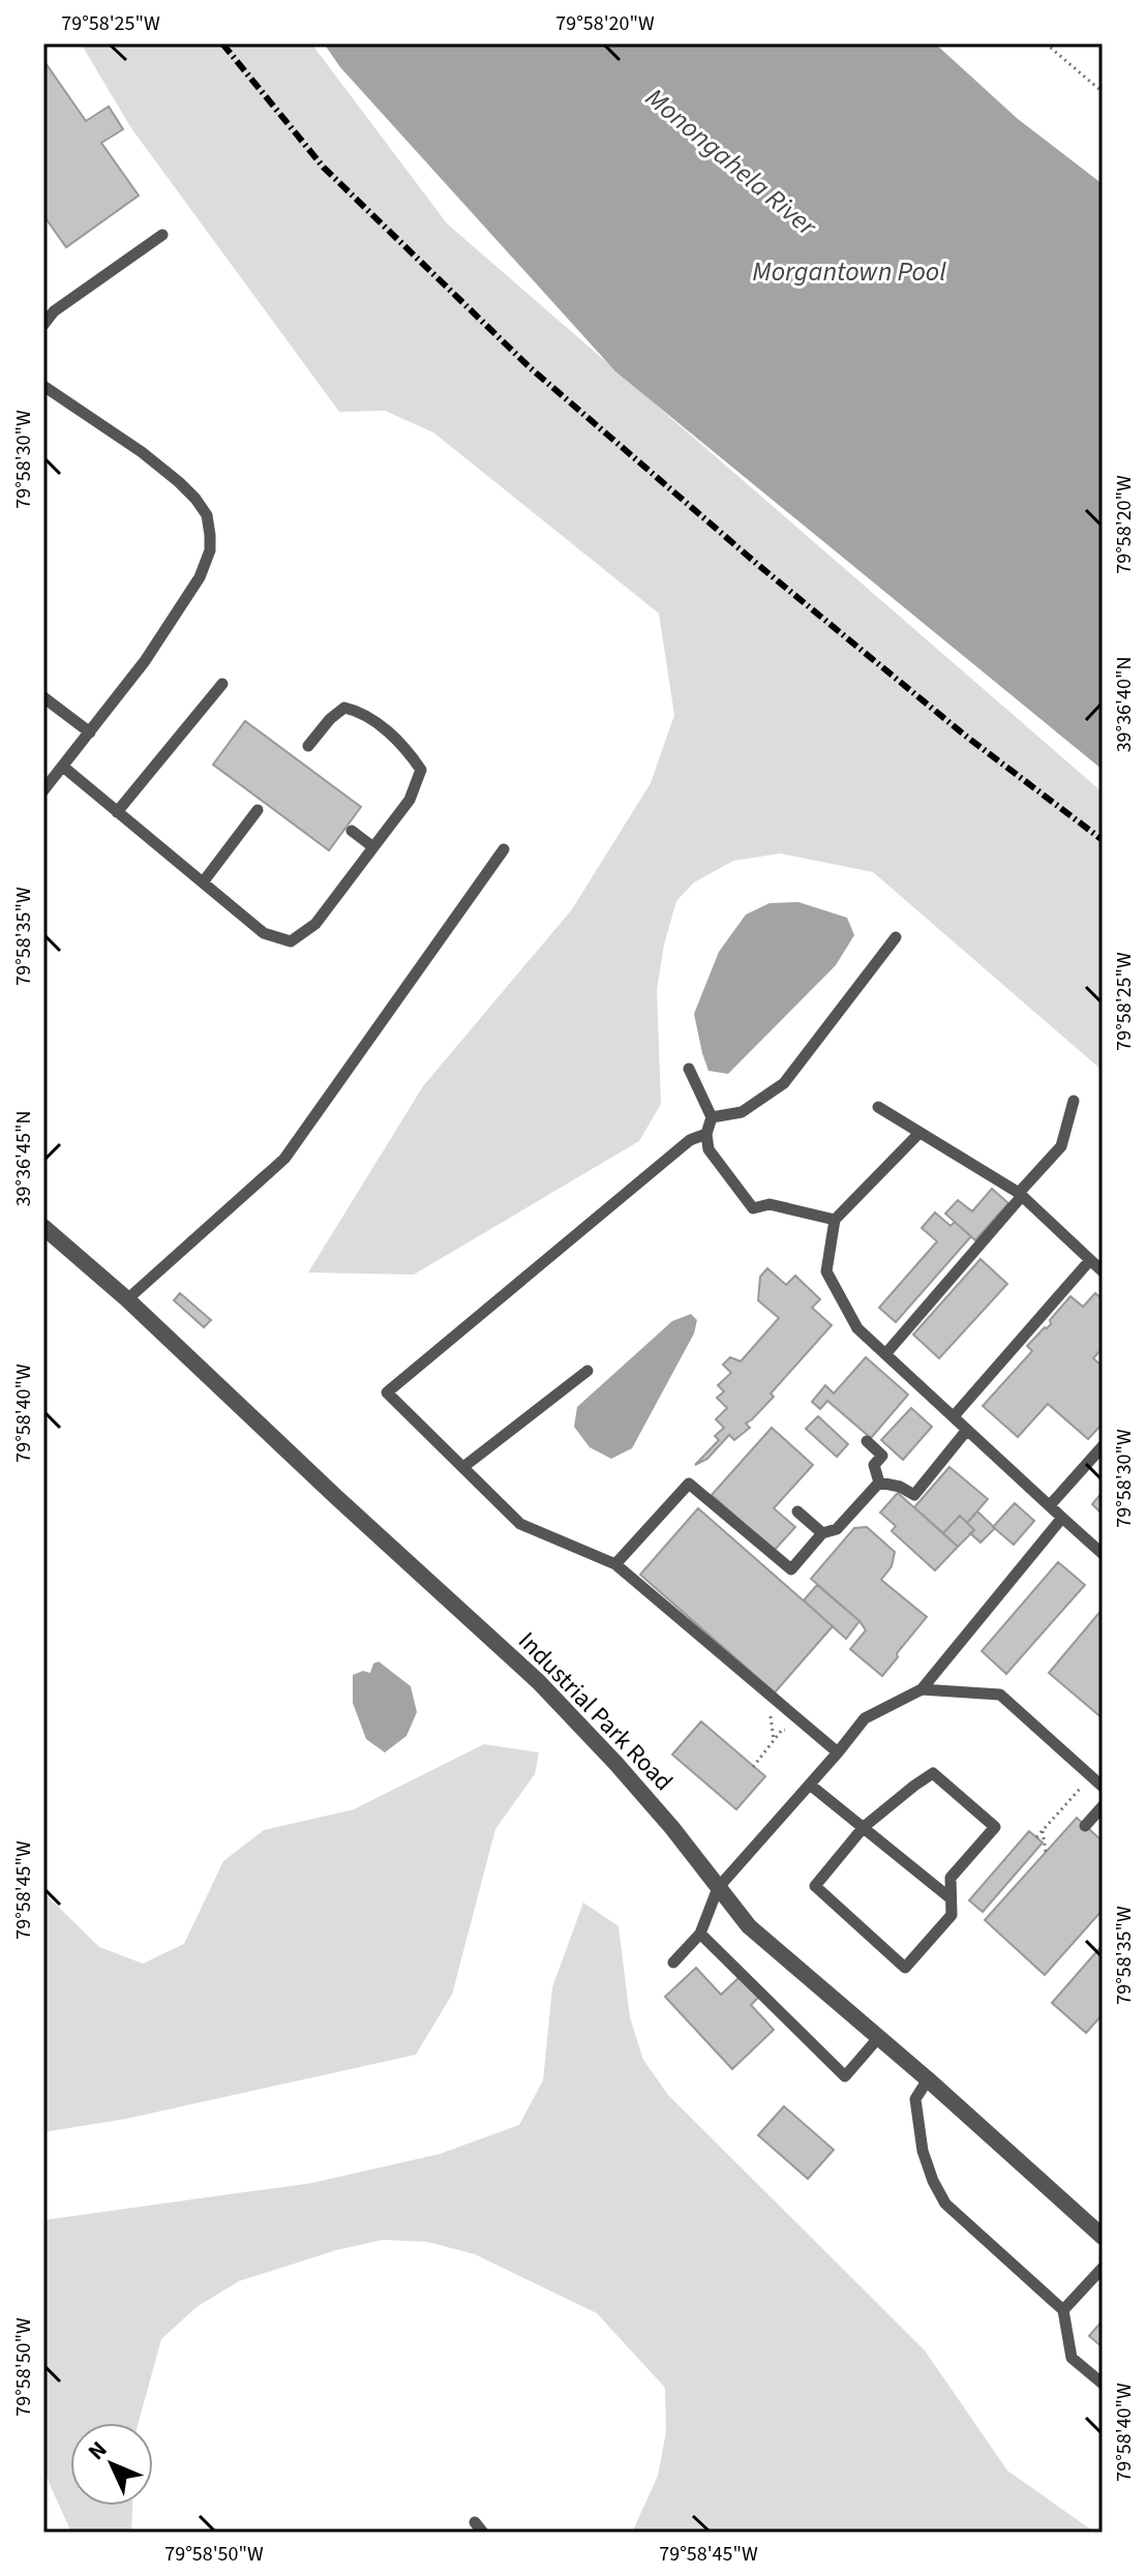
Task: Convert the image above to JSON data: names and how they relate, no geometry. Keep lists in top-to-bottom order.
{
  "streets": {
    "street": ["Industrial Park Road"]
  },
  "water": ["Monongahela River", "Morgantown Pool"],
  "north": "top left",
  "coordinates": [
    "79°58'25\"W",
    "79°58'20\"W",
    "79°58'30\"W",
    "39°36'40\"N",
    "79°58'35\"W",
    "39°36'45\"N",
    "79°58'40\"W",
    "79°58'45\"W",
    "79°58'50\"W"
  ]
}
